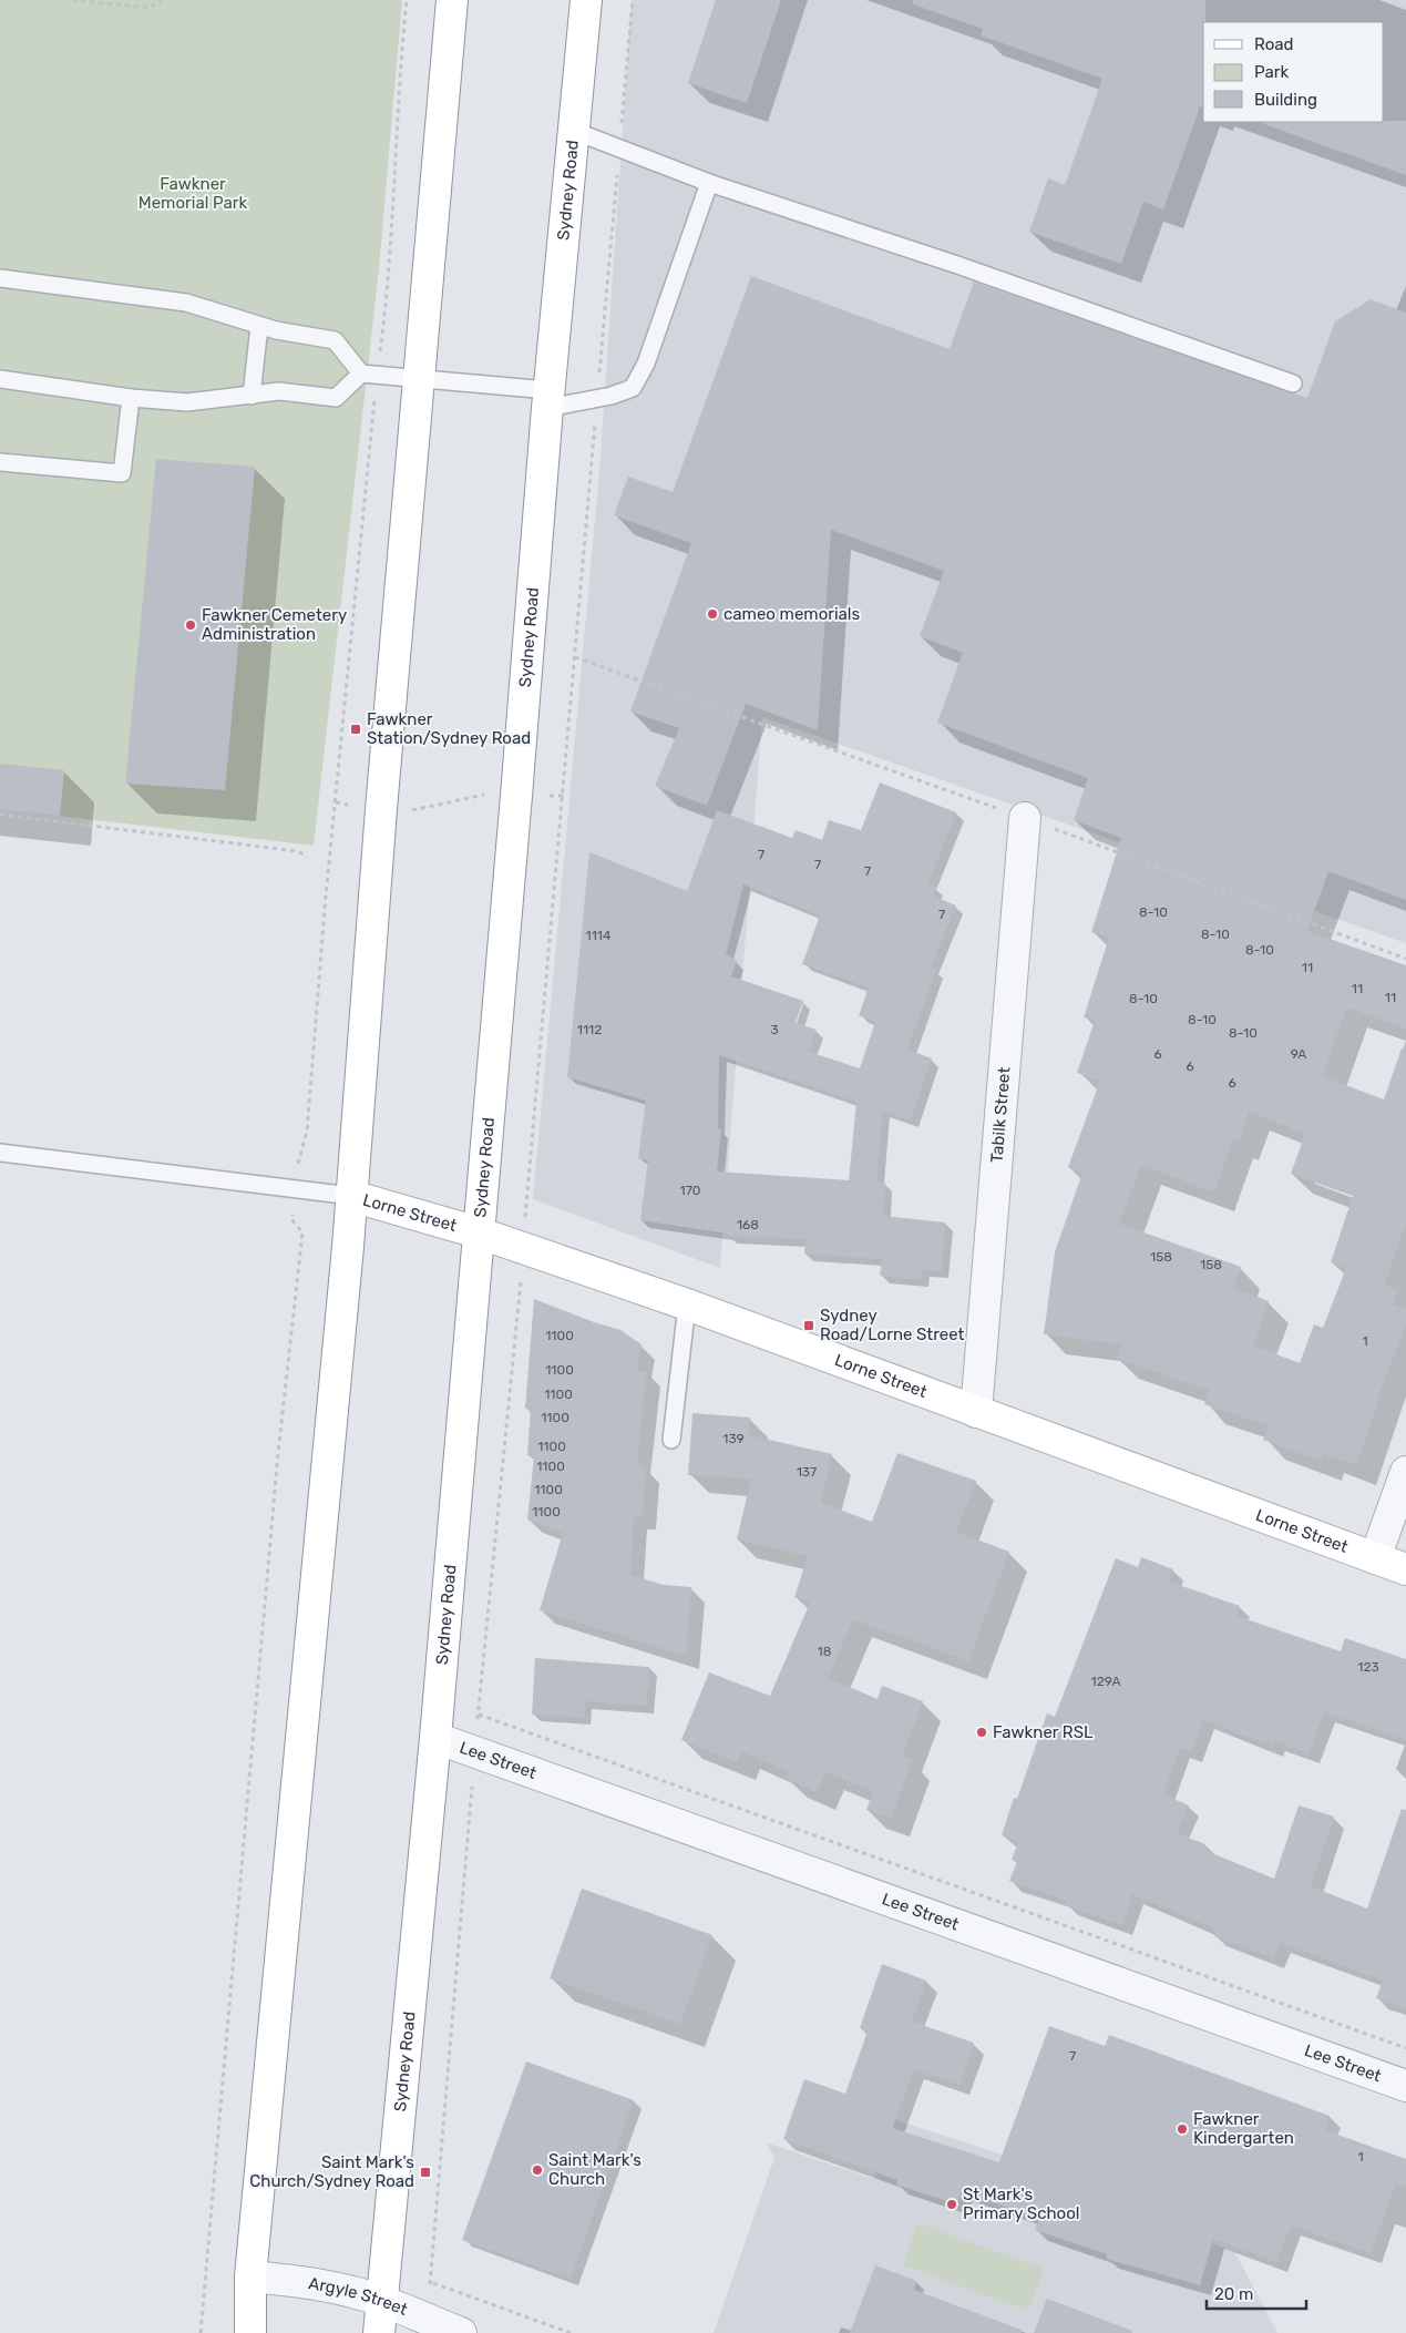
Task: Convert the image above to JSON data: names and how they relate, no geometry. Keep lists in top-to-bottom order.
{
  "streets": {
    "main road": ["Sydney Road", "Lorne Street"],
    "street": ["Tabilk Street", "Lee Street", "Argyle Street"]
  },
  "crossings": [
    ["Sydney Road", "Lorne Street"],
    ["Sydney Road", "Lee Street"],
    ["Sydney Road", "Argyle Street"],
    ["Tabilk Street", "Lorne Street"]
  ],
  "parks": ["Fawkner Memorial Park"],
  "places": {
    "other": [
      "cameo memorials",
      "Fawkner Cemetery Administration",
      "Fawkner RSL",
      "Fawkner Kindergarten",
      "Saint Mark's Church",
      "St Mark's Primary School"
    ],
    "transit": ["Fawkner Station/Sydney Road", "Sydney Road/Lorne Street", "Saint Mark's Church/Sydney Road"]
  },
  "house_numbers": [
    "7",
    "7",
    "7",
    "8-10",
    "7",
    "8-10",
    "1114",
    "8-10",
    "11",
    "11",
    "11",
    "8-10",
    "8-10",
    "1112",
    "3",
    "8-10",
    "6",
    "9A",
    "6",
    "6",
    "170",
    "168",
    "158",
    "158",
    "1100",
    "1",
    "1100",
    "1100",
    "1100",
    "139",
    "1100",
    "1100",
    "137",
    "1100",
    "1100",
    "18",
    "123",
    "129A",
    "7",
    "1"
  ],
  "legend": ["Road", "Park", "Building"],
  "scale_bar": "20 m"
}
